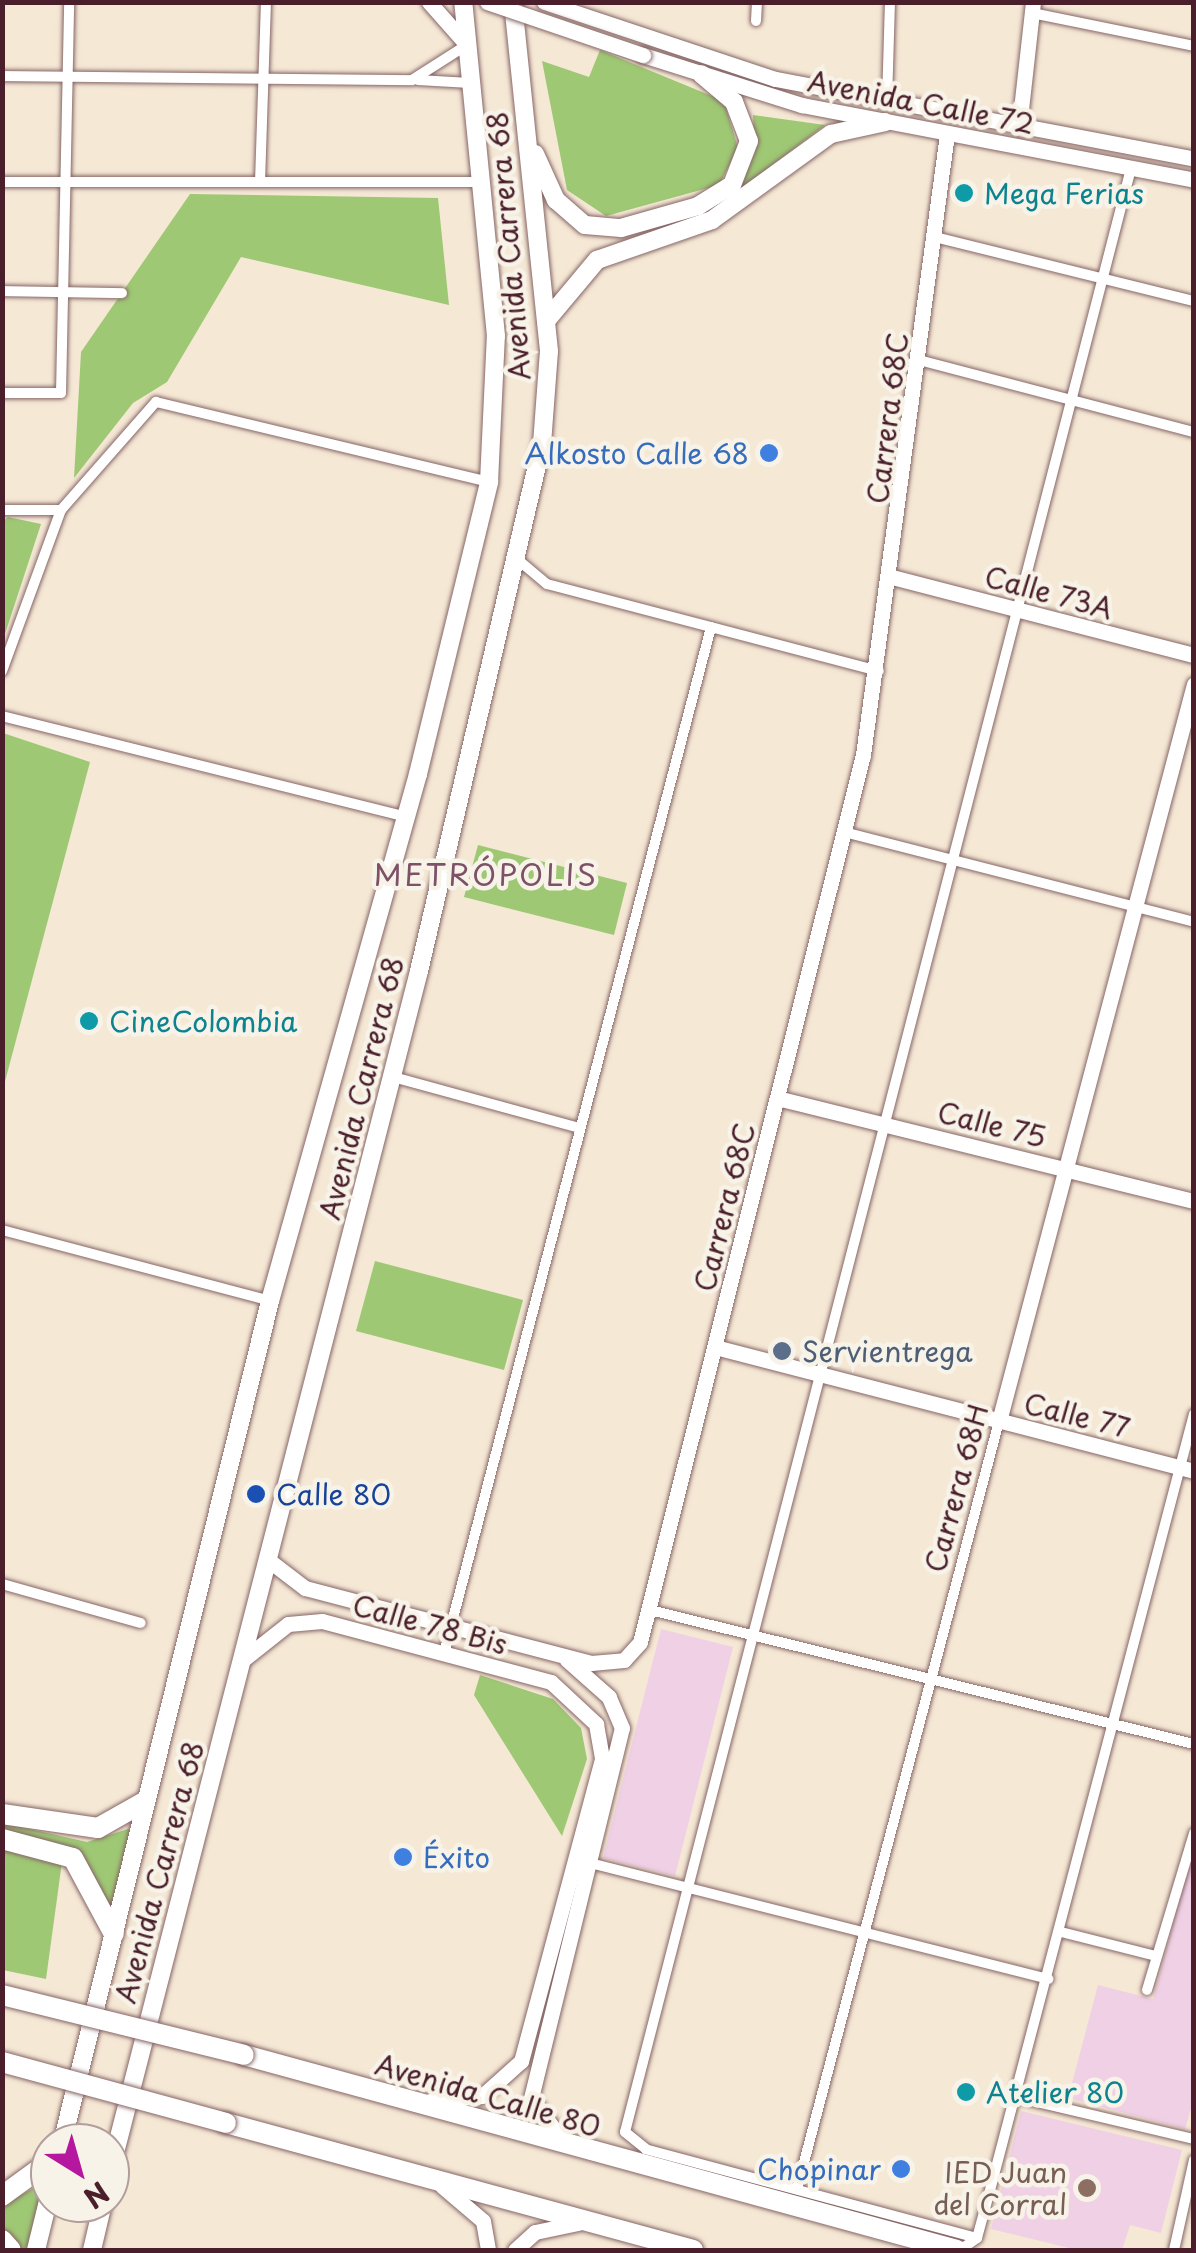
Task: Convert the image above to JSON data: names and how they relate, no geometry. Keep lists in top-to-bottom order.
{
  "streets": {
    "highway": ["Avenida Calle 80"],
    "main road": ["Avenida Carrera 68"],
    "street": [
      "Avenida Calle 72",
      "Carrera 68C",
      "Calle 73A",
      "Calle 75",
      "Calle 77",
      "Carrera 68H",
      "Calle 78 Bis"
    ]
  },
  "crossings": [
    ["Avenida Calle 72", "Carrera 68C"],
    ["Avenida Carrera 68", "Calle 78 Bis"],
    ["Carrera 68C", "Calle 73A"],
    ["Carrera 68C", "Calle 75"],
    ["Carrera 68C", "Calle 77"],
    ["Carrera 68C", "Calle 78 Bis"],
    ["Calle 75", "Carrera 68H"],
    ["Calle 77", "Carrera 68H"]
  ],
  "districts": ["METRÓPOLIS"],
  "places": [
    "Mega Ferias",
    "Alkosto Calle 68",
    "CineColombia",
    "Servientrega",
    "Calle 80",
    "Éxito",
    "Atelier 80",
    "Chopinar",
    "IED Juan del Corral"
  ],
  "north": "bottom right"
}
